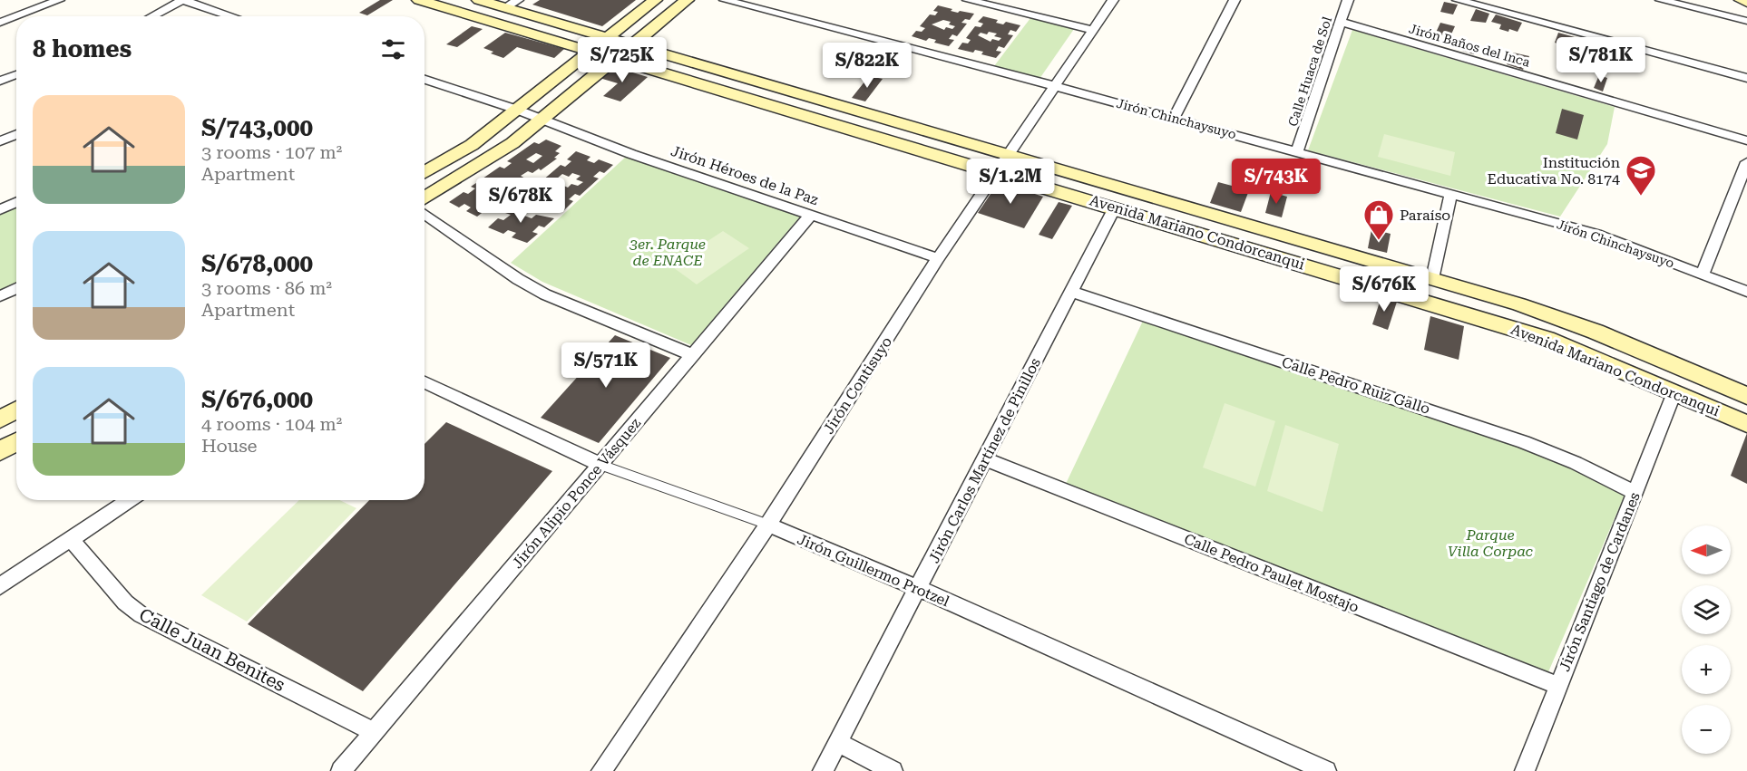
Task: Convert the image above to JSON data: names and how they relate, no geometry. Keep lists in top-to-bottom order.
{
  "streets": {
    "main road": ["Avenida Mariano Condorcanqui"],
    "street": [
      "Jirón Baños del Inca",
      "Calle Huaca de Sol",
      "Jirón Chinchaysuyo",
      "Jirón Héroes de la Paz",
      "Jirón Contisuyo",
      "Calle Pedro Ruiz Gallo",
      "Jirón Carlos Martínez de Pinillos",
      "Jirón Alipio Ponce Vásquez",
      "Jirón Guillermo Protzel",
      "Calle Pedro Paulet Mostajo",
      "Jirón Santiago de Cardanes",
      "Calle Juan Benites"
    ]
  },
  "crossings": [
    ["Jirón Baños del Inca", "Calle Huaca de Sol"],
    ["Calle Huaca de Sol", "Jirón Chinchaysuyo"],
    ["Jirón Chinchaysuyo", "Jirón Contisuyo"],
    ["Jirón Héroes de la Paz", "Jirón Contisuyo"],
    ["Jirón Héroes de la Paz", "Jirón Alipio Ponce Vásquez"],
    ["Avenida Mariano Condorcanqui", "Jirón Contisuyo"],
    ["Avenida Mariano Condorcanqui", "Jirón Carlos Martínez de Pinillos"],
    ["Avenida Mariano Condorcanqui", "Jirón Santiago de Cardanes"],
    ["Jirón Contisuyo", "Jirón Guillermo Protzel"],
    ["Calle Pedro Ruiz Gallo", "Jirón Carlos Martínez de Pinillos"],
    ["Calle Pedro Ruiz Gallo", "Jirón Santiago de Cardanes"],
    ["Jirón Carlos Martínez de Pinillos", "Jirón Guillermo Protzel"],
    ["Jirón Carlos Martínez de Pinillos", "Calle Pedro Paulet Mostajo"],
    ["Jirón Alipio Ponce Vásquez", "Jirón Guillermo Protzel"],
    ["Jirón Alipio Ponce Vásquez", "Calle Juan Benites"],
    ["Calle Pedro Paulet Mostajo", "Jirón Santiago de Cardanes"]
  ],
  "parks": ["3er. Parque de ENACE", "Parque Villa Corpac"],
  "places": {
    "school or university": ["Institución Educativa No. 8174"],
    "shop": ["Paraíso"]
  },
  "north": "left",
  "page": {
    "heading": "8 homes",
    "price": [
      "S/725K",
      "S/781K",
      "S/822K",
      "S/1.2M",
      "S/743K",
      "S/678K",
      "S/676K",
      "S/571K"
    ],
    "list": [
      {
        "name": "S/743,000",
        "note": "3 rooms · 107 m² · Apartment"
      },
      {
        "name": "S/678,000",
        "note": "3 rooms · 86 m² · Apartment"
      },
      {
        "name": "S/676,000",
        "note": "4 rooms · 104 m² · House"
      }
    ],
    "map_buttons": ["+", "−"]
  }
}
